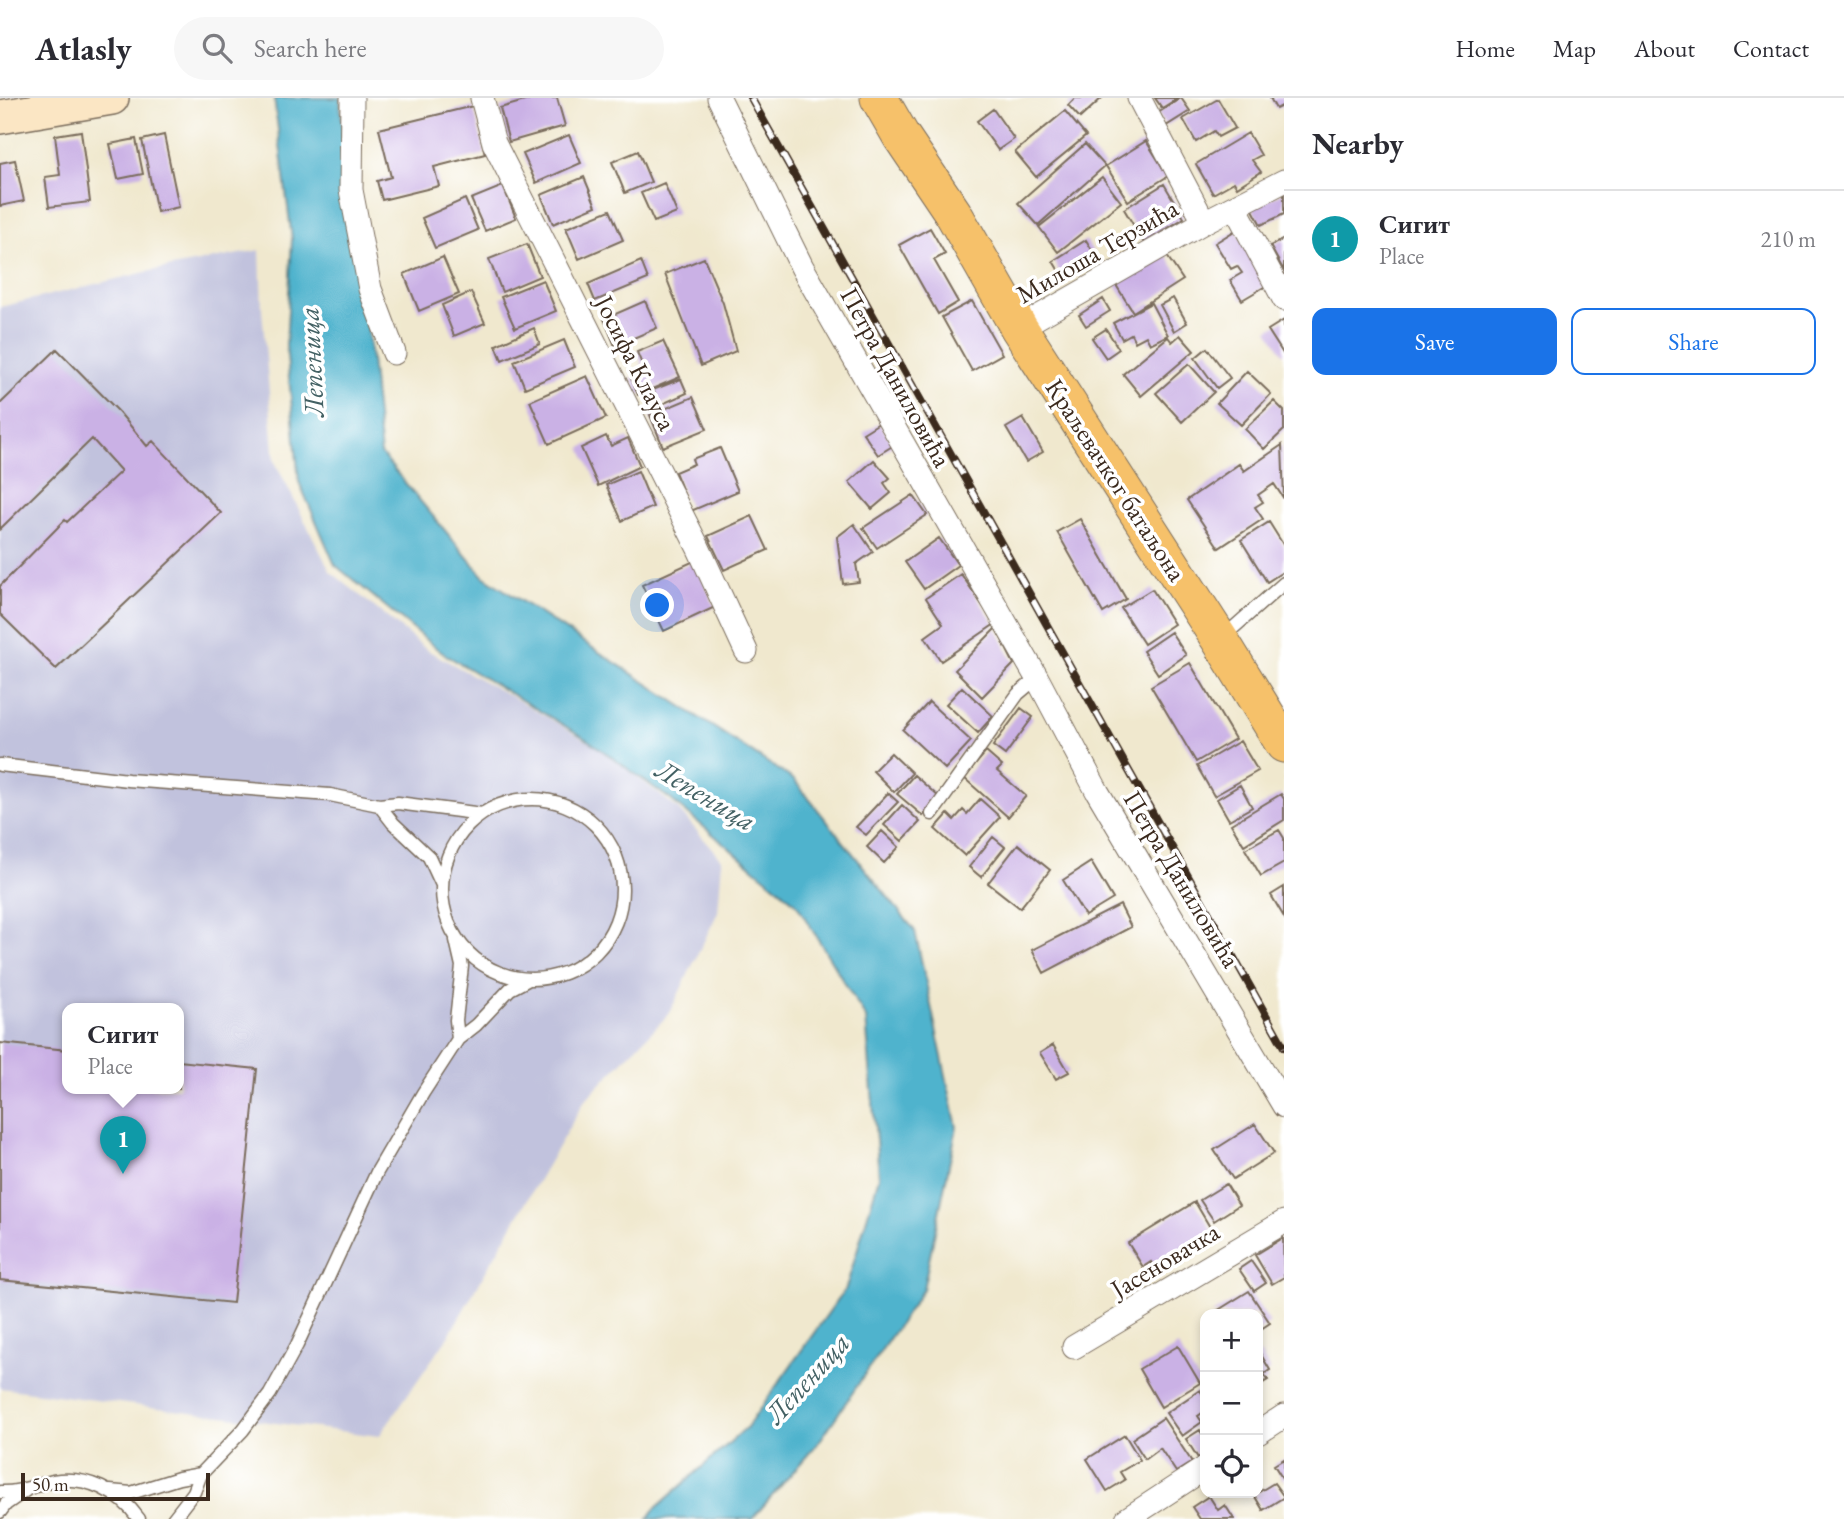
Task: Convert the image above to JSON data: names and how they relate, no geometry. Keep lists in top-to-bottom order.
{
  "streets": {
    "main road": ["Краљевачког батаљона"],
    "street": [
      "Милоша Терзића",
      "Јосифа Клауса",
      "Петра Даниловића",
      "Јасеновачка"
    ]
  },
  "crossings": [
    ["Милоша Терзића", "Краљевачког батаљона"]
  ],
  "water": ["Лепеница"],
  "scale_bar": "50 m",
  "page": {
    "header": "Atlasly",
    "search": "Search here",
    "nav": [
      "Home",
      "Map",
      "About",
      "Contact"
    ],
    "heading": "Nearby",
    "list": [
      {
        "mark": "1",
        "name": "Сигит",
        "note": "Place",
        "value": "210 m"
      }
    ],
    "buttons": ["Save", "Share"],
    "popup": ["Сигит", "Place"],
    "pins": "1",
    "map_buttons": ["+", "−"],
    "scale": "50 m"
  }
}
